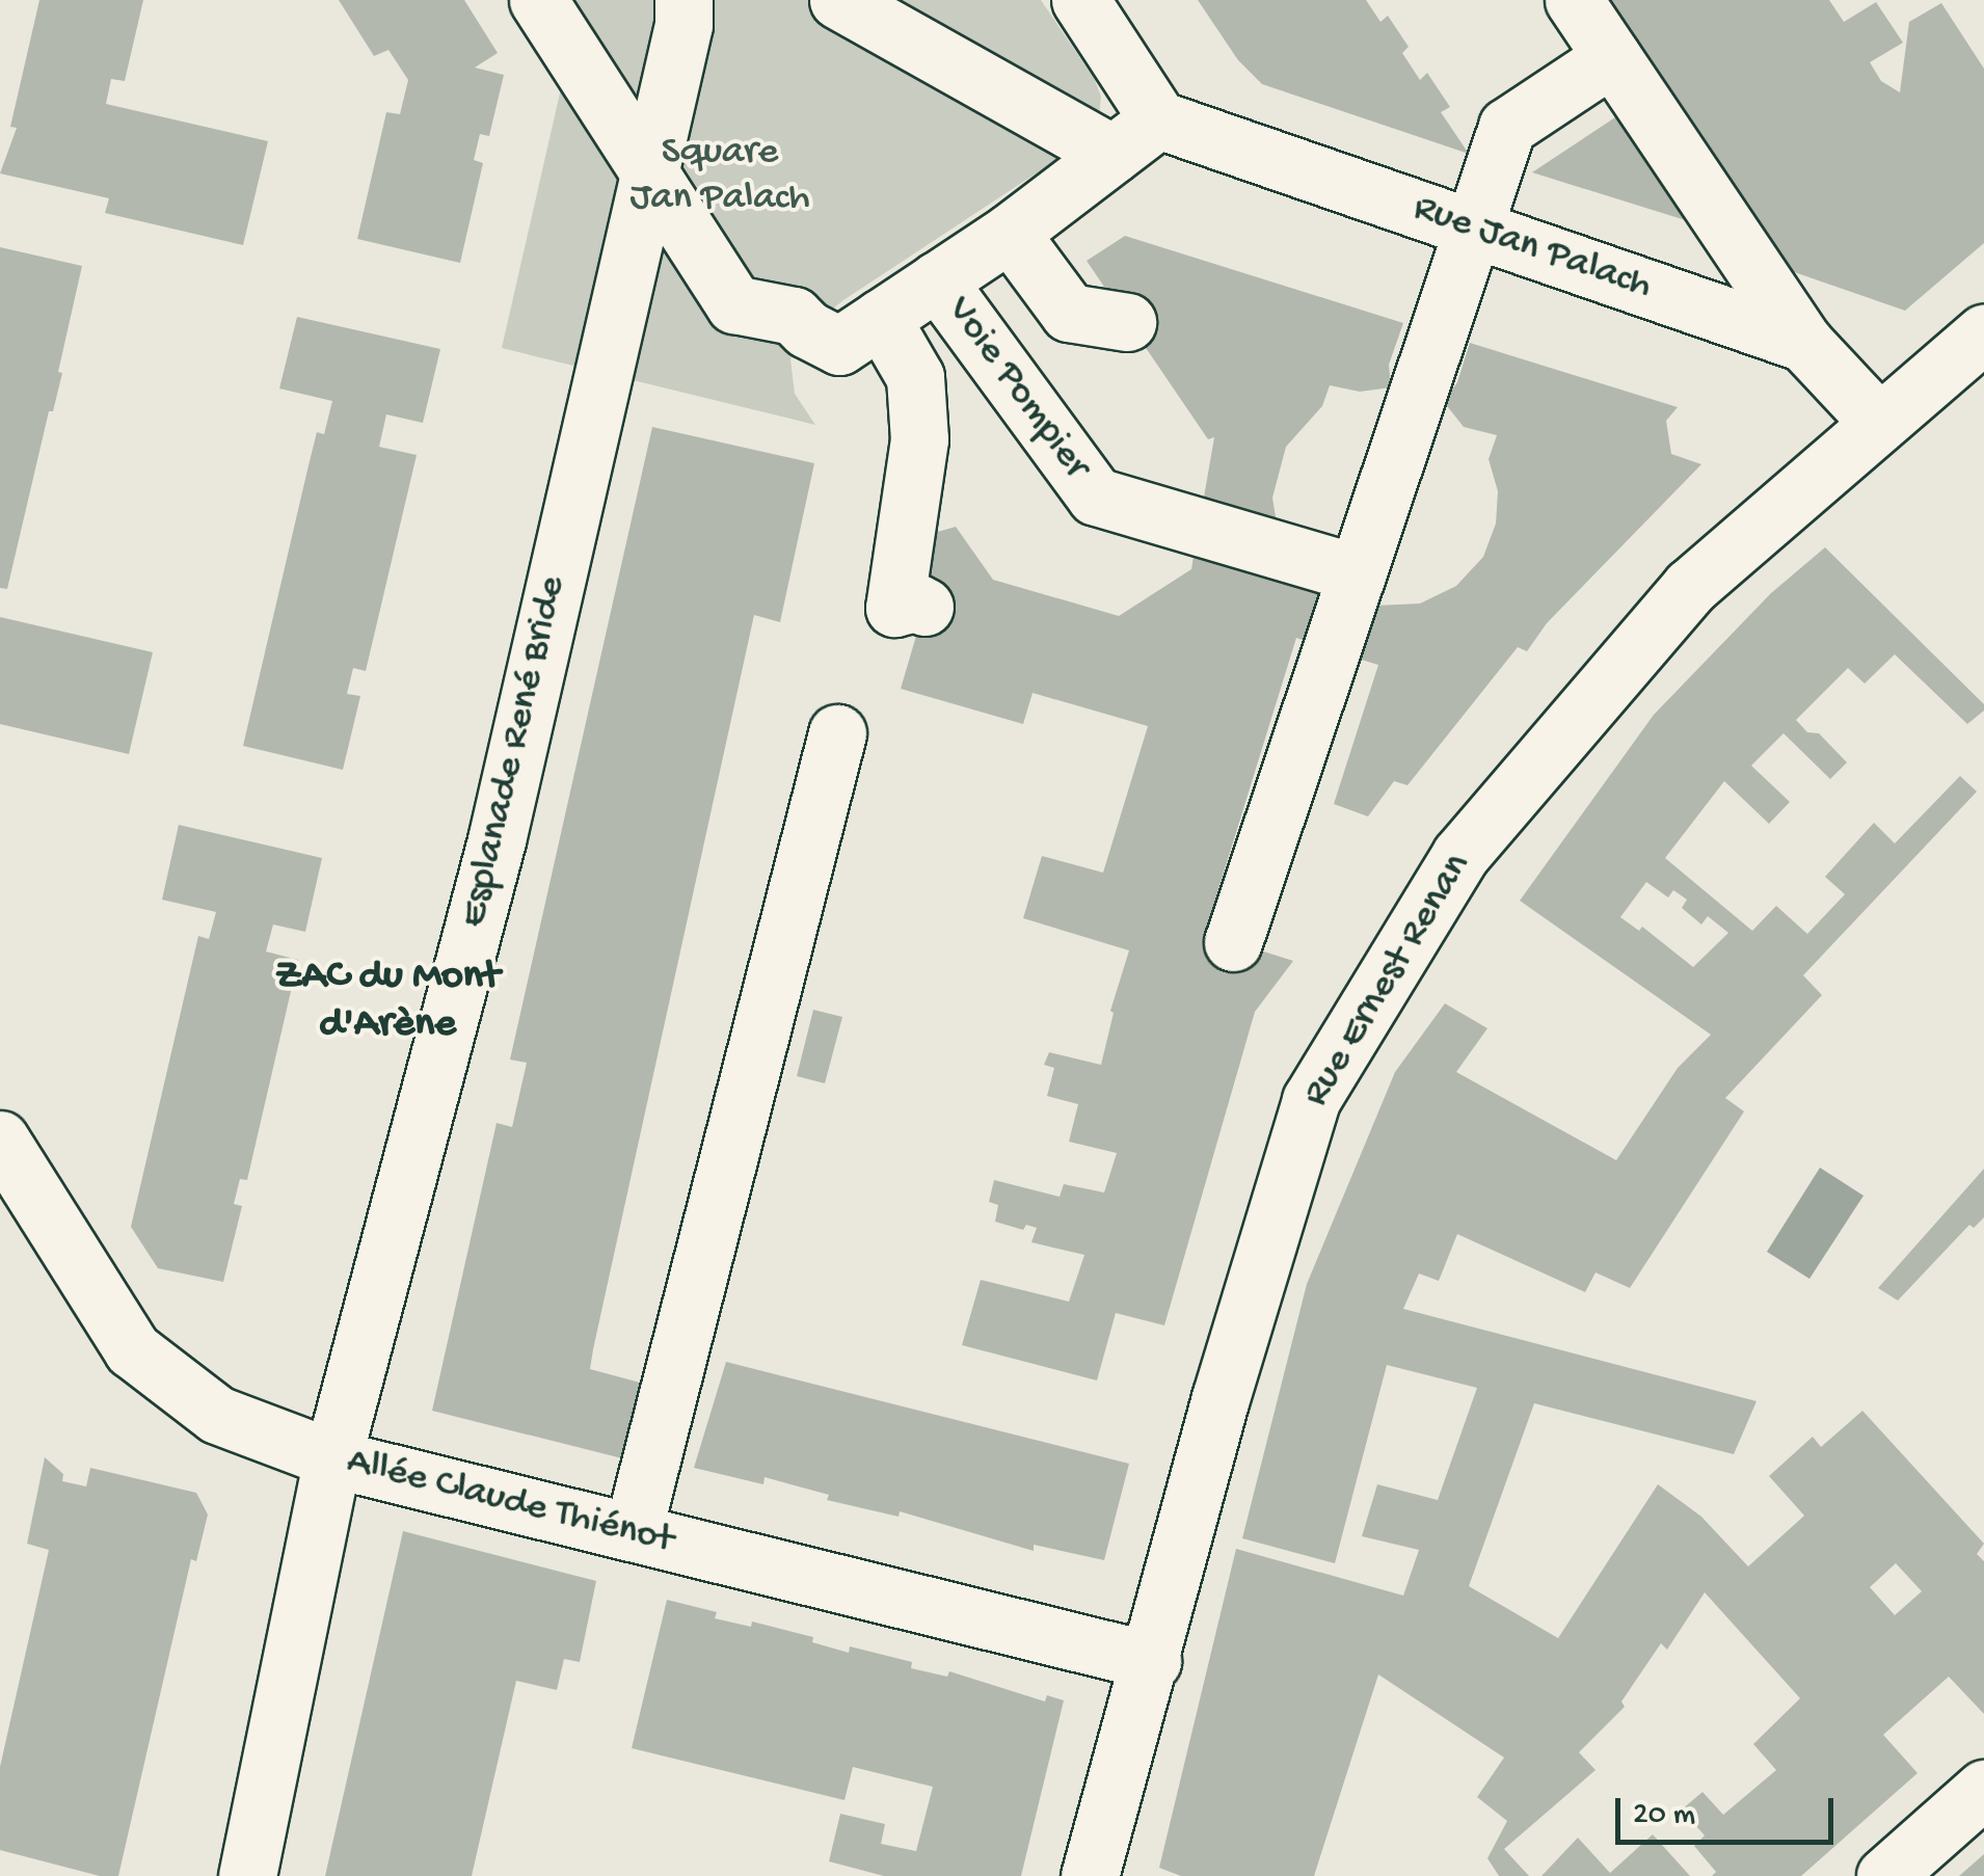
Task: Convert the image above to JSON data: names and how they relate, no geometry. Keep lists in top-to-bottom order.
{
  "streets": {
    "street": [
      "Rue Jan Palach",
      "Voie Pompier",
      "Esplanade René Bride",
      "Rue Ernest Renan",
      "Allée Claude Thiénot"
    ]
  },
  "crossings": [
    ["Rue Jan Palach", "Rue Ernest Renan"],
    ["Esplanade René Bride", "Allée Claude Thiénot"],
    ["Rue Ernest Renan", "Allée Claude Thiénot"]
  ],
  "districts": ["ZAC du Mont d'Arène"],
  "parks": ["Square Jan Palach"],
  "scale_bar": "20 m"
}
